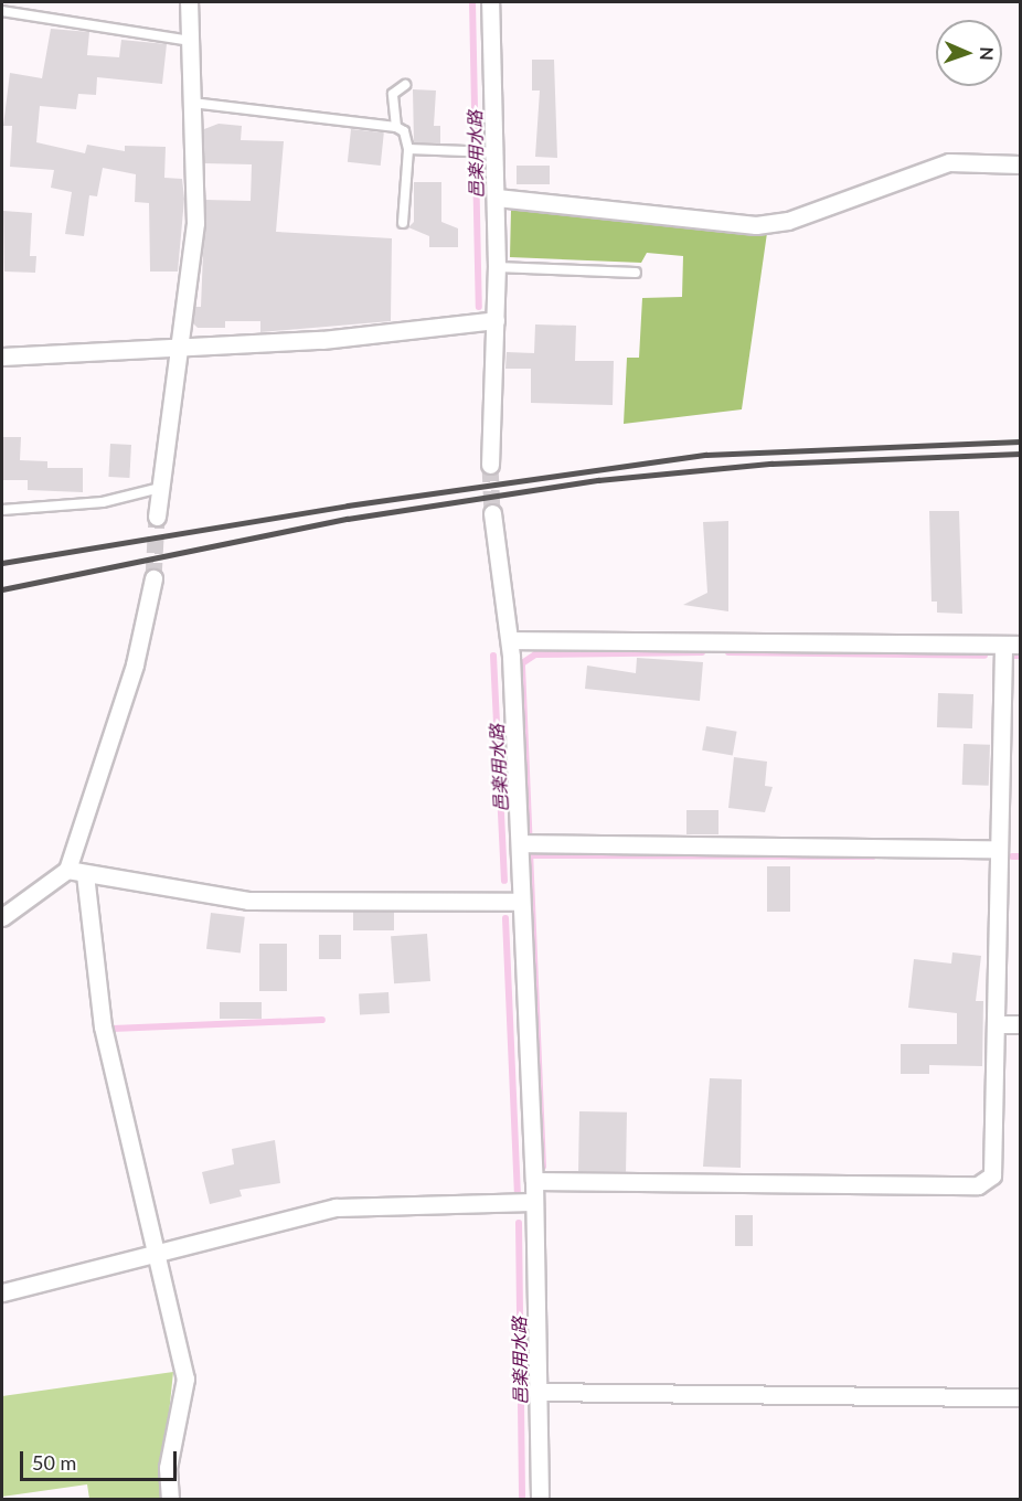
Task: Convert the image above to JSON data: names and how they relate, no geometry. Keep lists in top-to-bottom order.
{
  "water": ["邑楽用水路"],
  "scale_bar": "50 m",
  "north": "right"
}
